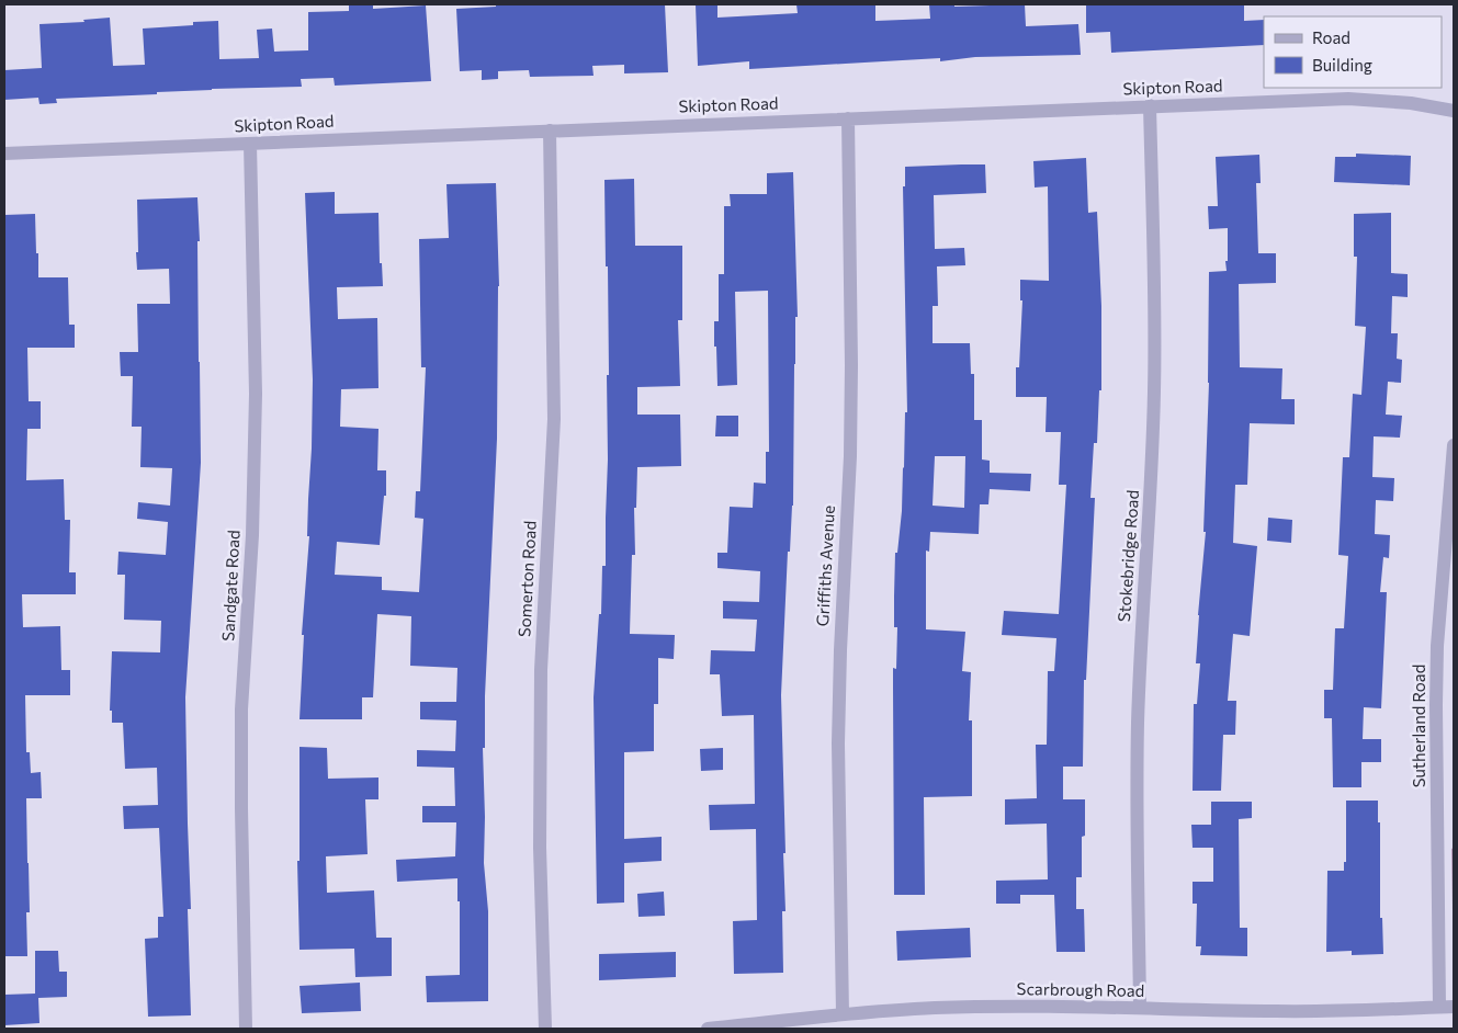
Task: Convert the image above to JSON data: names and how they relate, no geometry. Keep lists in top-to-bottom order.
{
  "streets": {
    "street": [
      "Skipton Road",
      "Stokebridge Road",
      "Griffiths Avenue",
      "Somerton Road",
      "Sandgate Road",
      "Sutherland Road",
      "Scarbrough Road"
    ]
  },
  "crossings": [
    ["Skipton Road", "Stokebridge Road"],
    ["Skipton Road", "Griffiths Avenue"],
    ["Skipton Road", "Somerton Road"],
    ["Skipton Road", "Sandgate Road"],
    ["Stokebridge Road", "Scarbrough Road"],
    ["Griffiths Avenue", "Scarbrough Road"],
    ["Sutherland Road", "Scarbrough Road"]
  ],
  "legend": ["Road", "Building"]
}
